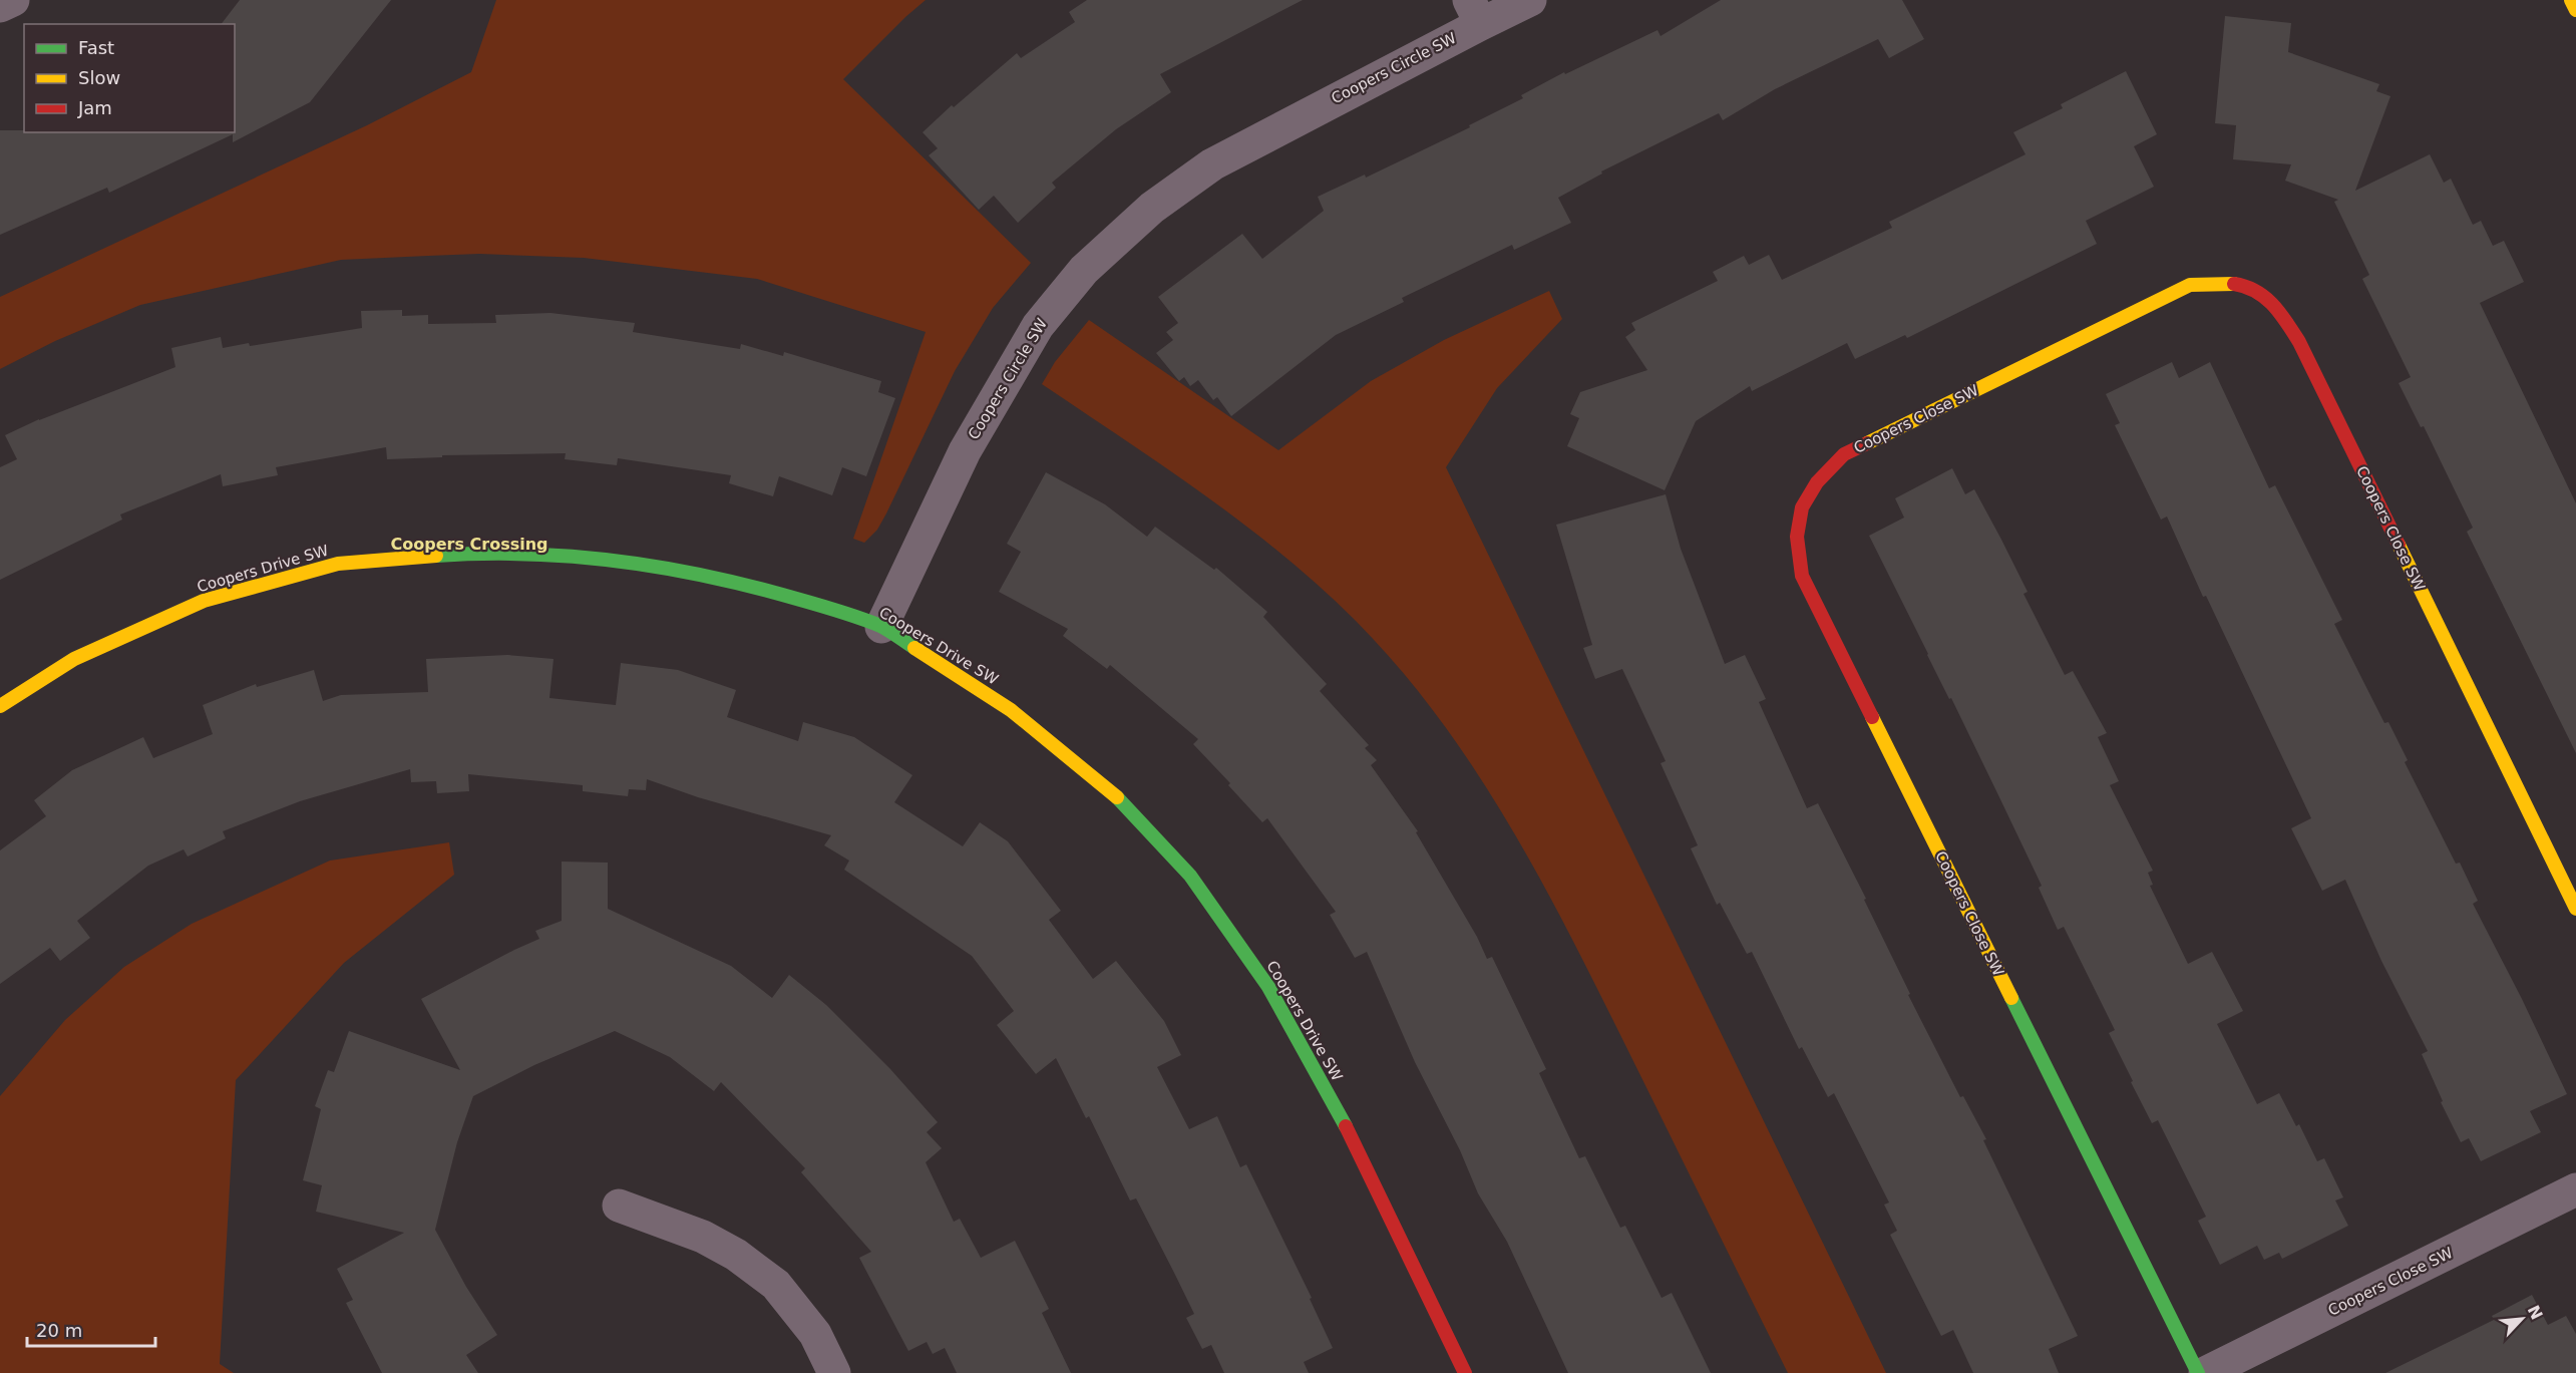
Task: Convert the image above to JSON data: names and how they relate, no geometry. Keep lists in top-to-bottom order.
{
  "streets": {
    "street": ["Coopers Circle SW", "Coopers Close SW", "Coopers Drive SW"]
  },
  "crossings": [
    ["Coopers Circle SW", "Coopers Drive SW"]
  ],
  "districts": ["Coopers Crossing"],
  "legend": ["Fast", "Slow", "Jam"],
  "scale_bar": "20 m",
  "north": "top right"
}
